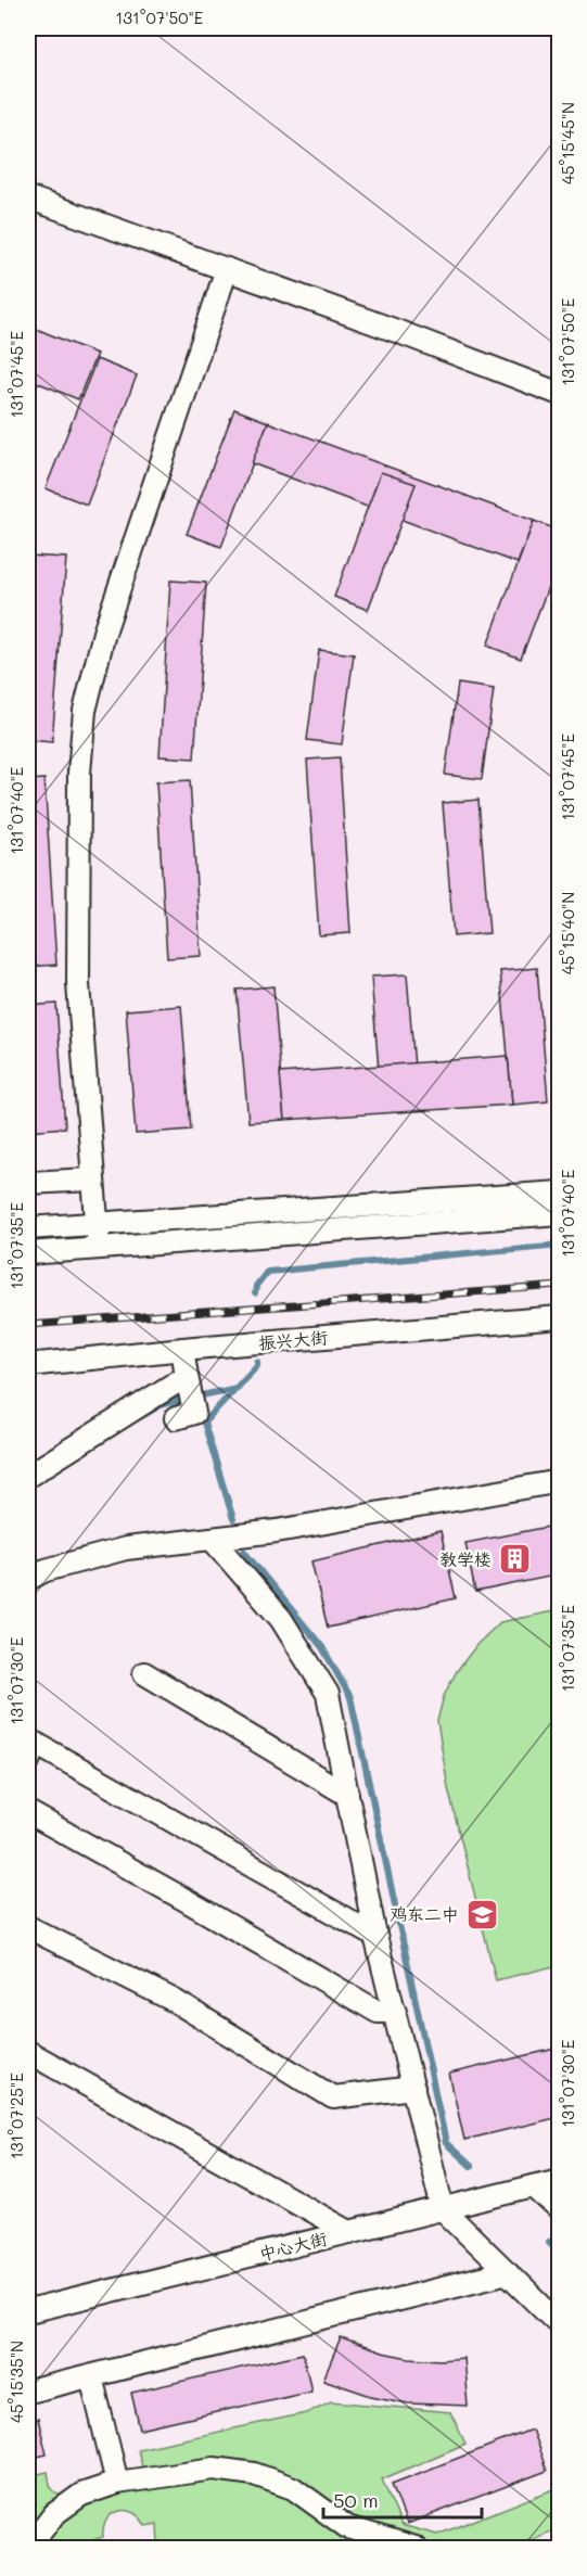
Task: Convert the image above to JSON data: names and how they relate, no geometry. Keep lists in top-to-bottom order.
{
  "streets": {
    "street": ["振兴大街", "中心大街"]
  },
  "places": {
    "building": ["教学楼"],
    "school or university": ["鸡东二中"]
  },
  "scale_bar": "50 m",
  "coordinates": [
    "131°07'50\"E",
    "45°15'45\"N",
    "131°07'45\"E",
    "131°07'40\"E",
    "45°15'40\"N",
    "131°07'35\"E",
    "131°07'30\"E",
    "131°07'25\"E",
    "45°15'35\"N"
  ]
}
